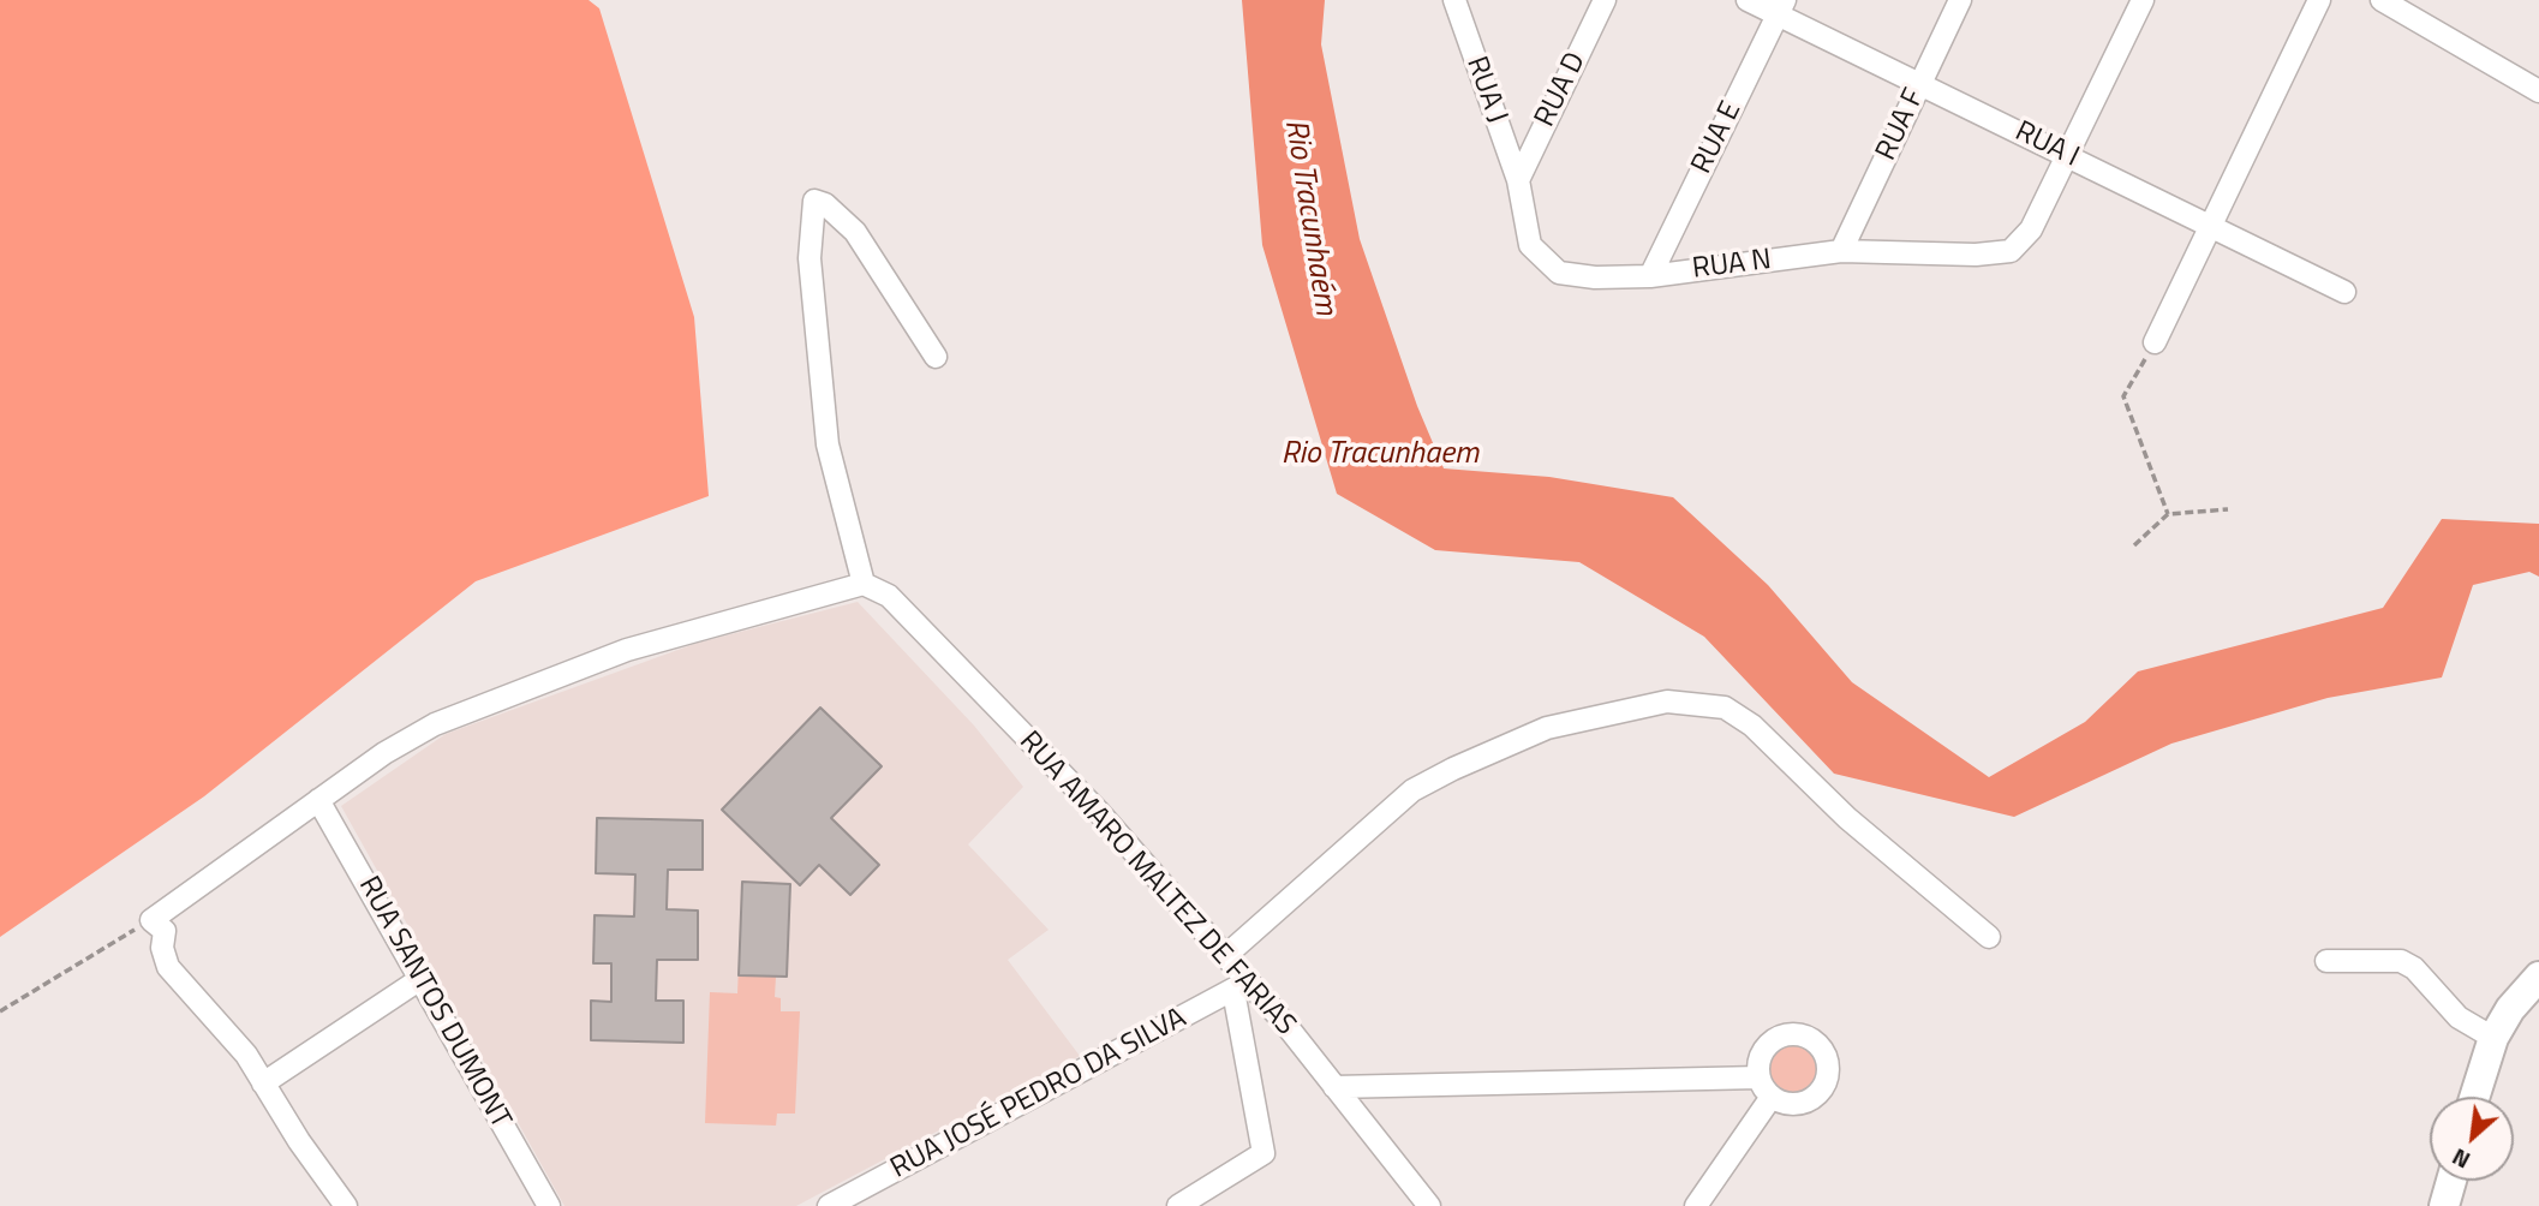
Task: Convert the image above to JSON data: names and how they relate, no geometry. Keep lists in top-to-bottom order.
{
  "streets": {
    "street": [
      "RUA J",
      "RUA D",
      "RUA F",
      "RUA E",
      "RUA I",
      "RUA N",
      "RUA AMARO MALTEZ DE FARIAS",
      "RUA SANTOS DUMONT",
      "RUA JOSÉ PEDRO DA SILVA"
    ]
  },
  "crossings": [
    ["RUA J", "RUA D"],
    ["RUA J", "RUA N"],
    ["RUA D", "RUA N"],
    ["RUA F", "RUA I"],
    ["RUA F", "RUA N"],
    ["RUA E", "RUA I"],
    ["RUA E", "RUA N"],
    ["RUA I", "RUA N"],
    ["RUA AMARO MALTEZ DE FARIAS", "RUA JOSÉ PEDRO DA SILVA"]
  ],
  "water": ["Rio Tracunhaém", "Rio Tracunhaem"],
  "north": "bottom left"
}
